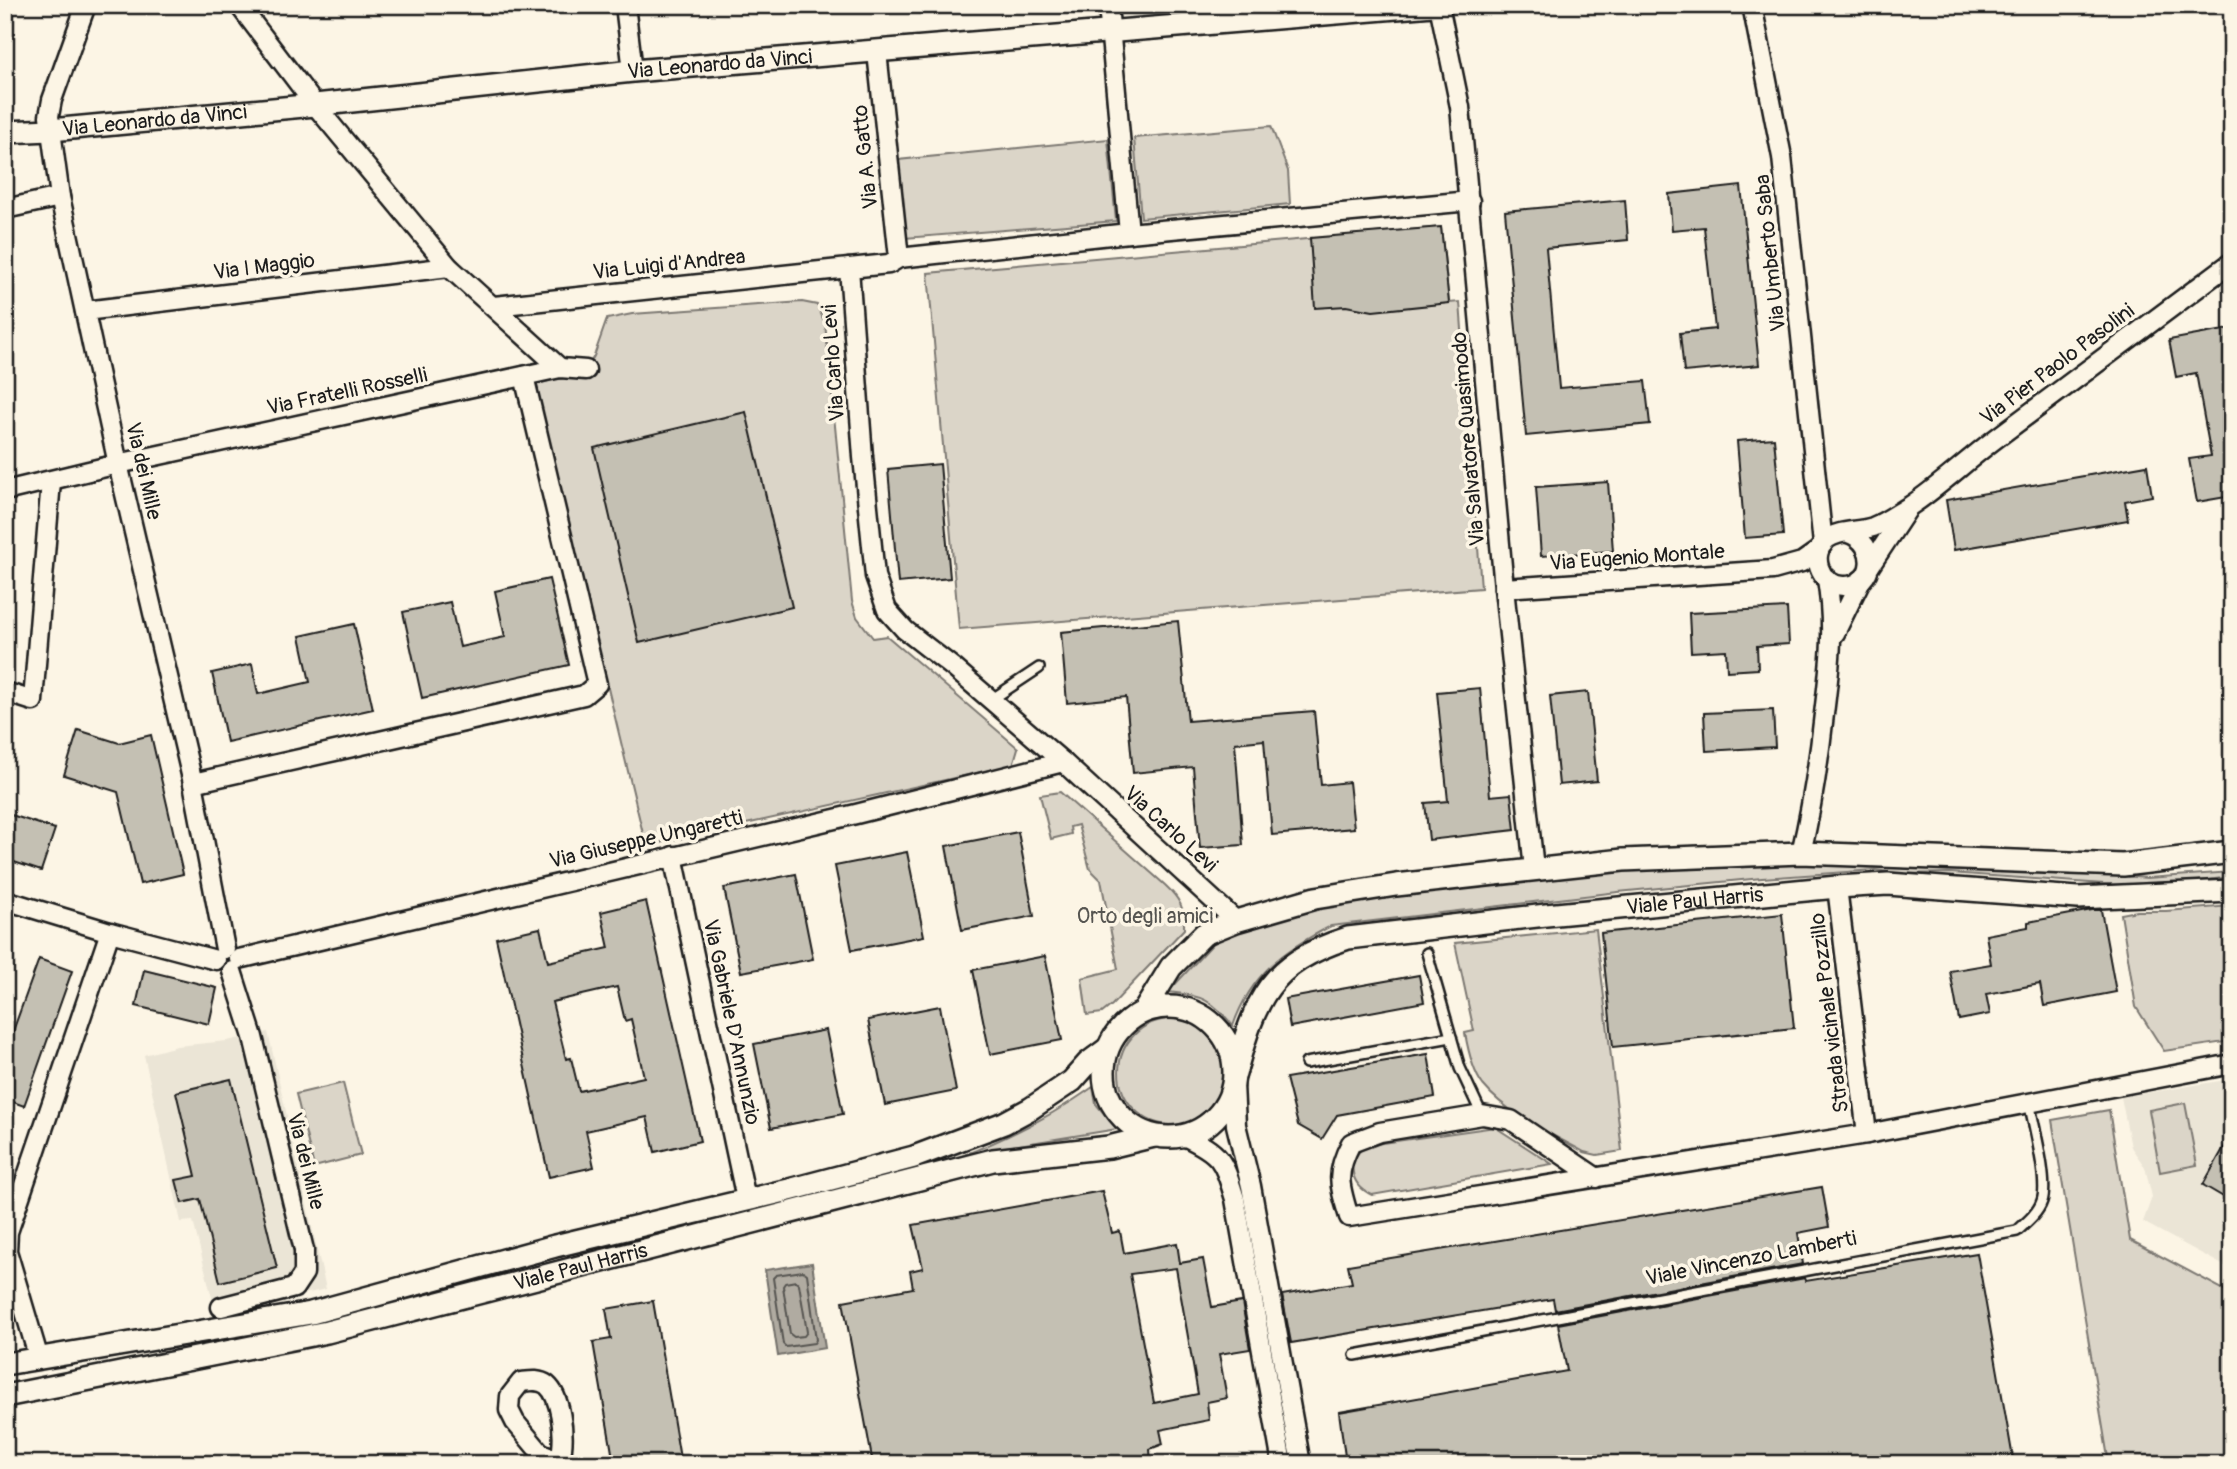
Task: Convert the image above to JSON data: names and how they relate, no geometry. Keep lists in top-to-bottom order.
{
  "streets": {
    "street": [
      "Via Leonardo da Vinci",
      "Via A. Gatto",
      "Via Umberto Saba",
      "Via Luigi d'Andrea",
      "Via I Maggio",
      "Via Carlo Levi",
      "Via Pier Paolo Pasolini",
      "Via Fratelli Rosselli",
      "Via Salvatore Quasimodo",
      "Via dei Mille",
      "Via Eugenio Montale",
      "Via Giuseppe Ungaretti",
      "Viale Paul Harris",
      "Strada vicinale Pozzillo",
      "Via Gabriele D'Annunzio"
    ],
    "lane": ["Viale Vincenzo Lamberti"]
  },
  "crossings": [
    ["Via Leonardo da Vinci", "Via A. Gatto"],
    ["Via Leonardo da Vinci", "Via dei Mille"],
    ["Via Umberto Saba", "Via Pier Paolo Pasolini"],
    ["Via Umberto Saba", "Via Eugenio Montale"],
    ["Via Luigi d'Andrea", "Via Carlo Levi"],
    ["Via I Maggio", "Via dei Mille"],
    ["Via Carlo Levi", "Via Giuseppe Ungaretti"],
    ["Via Carlo Levi", "Viale Paul Harris"],
    ["Via Pier Paolo Pasolini", "Via Eugenio Montale"],
    ["Via Pier Paolo Pasolini", "Viale Paul Harris"],
    ["Via Fratelli Rosselli", "Via dei Mille"],
    ["Via Salvatore Quasimodo", "Via Eugenio Montale"],
    ["Via Salvatore Quasimodo", "Viale Paul Harris"],
    ["Via dei Mille", "Via Giuseppe Ungaretti"],
    ["Via Giuseppe Ungaretti", "Via Gabriele D'Annunzio"],
    ["Viale Paul Harris", "Strada vicinale Pozzillo"],
    ["Viale Paul Harris", "Via Gabriele D'Annunzio"]
  ],
  "parks": ["Orto degli amici"]
}
